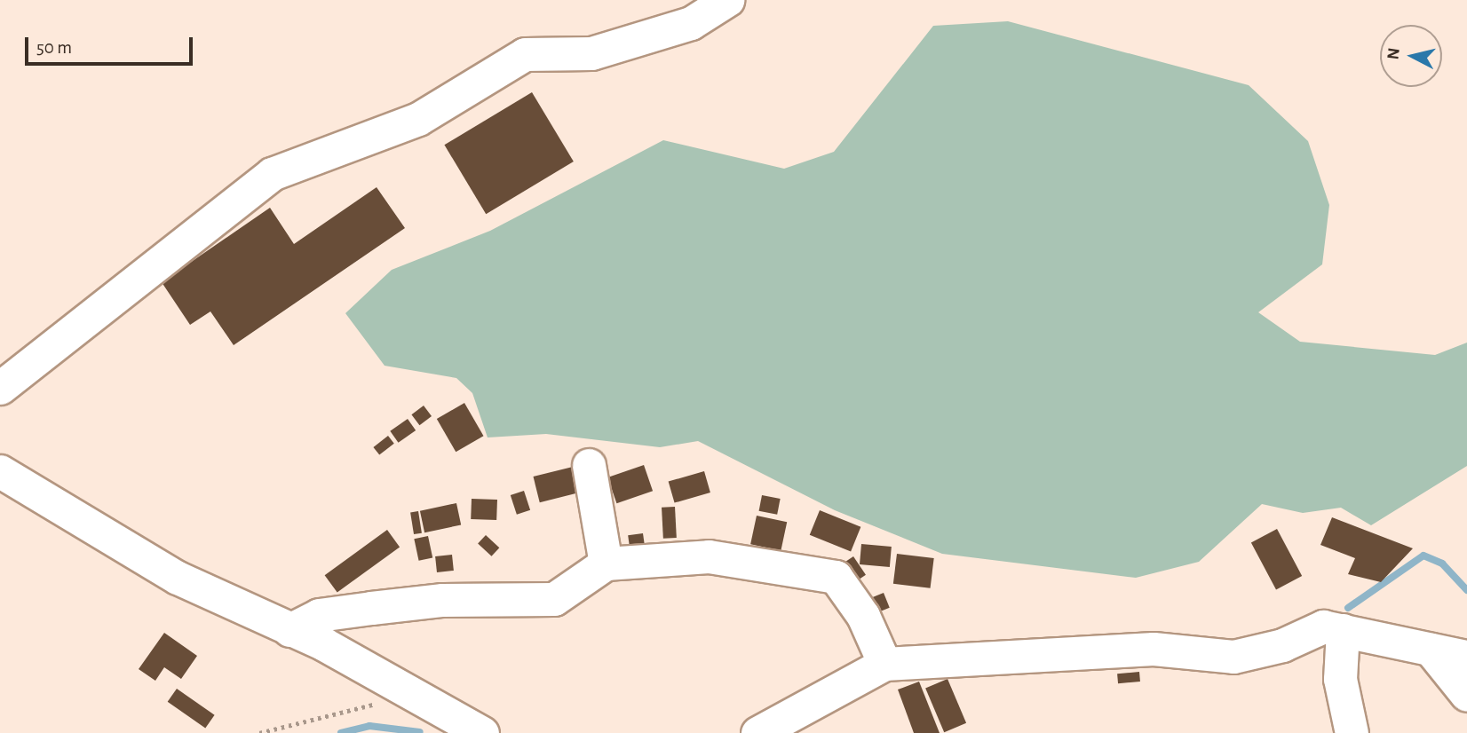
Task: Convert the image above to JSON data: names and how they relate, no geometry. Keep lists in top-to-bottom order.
{
  "scale_bar": "50 m",
  "north": "left"
}
